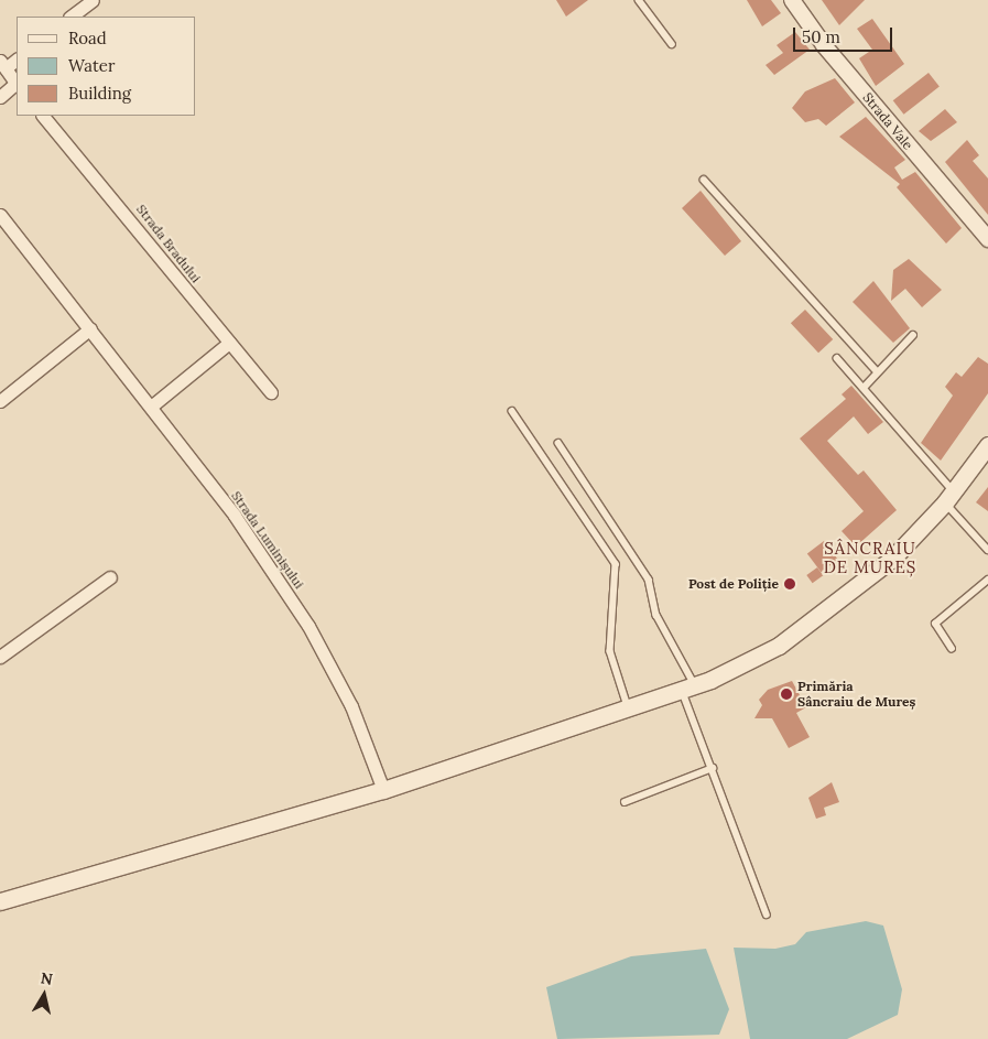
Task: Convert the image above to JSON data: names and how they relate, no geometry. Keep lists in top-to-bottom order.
{
  "streets": {
    "street": ["Strada Vale", "Strada Bradului", "Strada Luminișului"]
  },
  "districts": ["SÂNCRAIU DE MUREȘ"],
  "places": ["Post de Poliție", "Primăria Sâncraiu de Mureș"],
  "legend": ["Road", "Water", "Building"],
  "scale_bar": "50 m",
  "north": "top"
}
